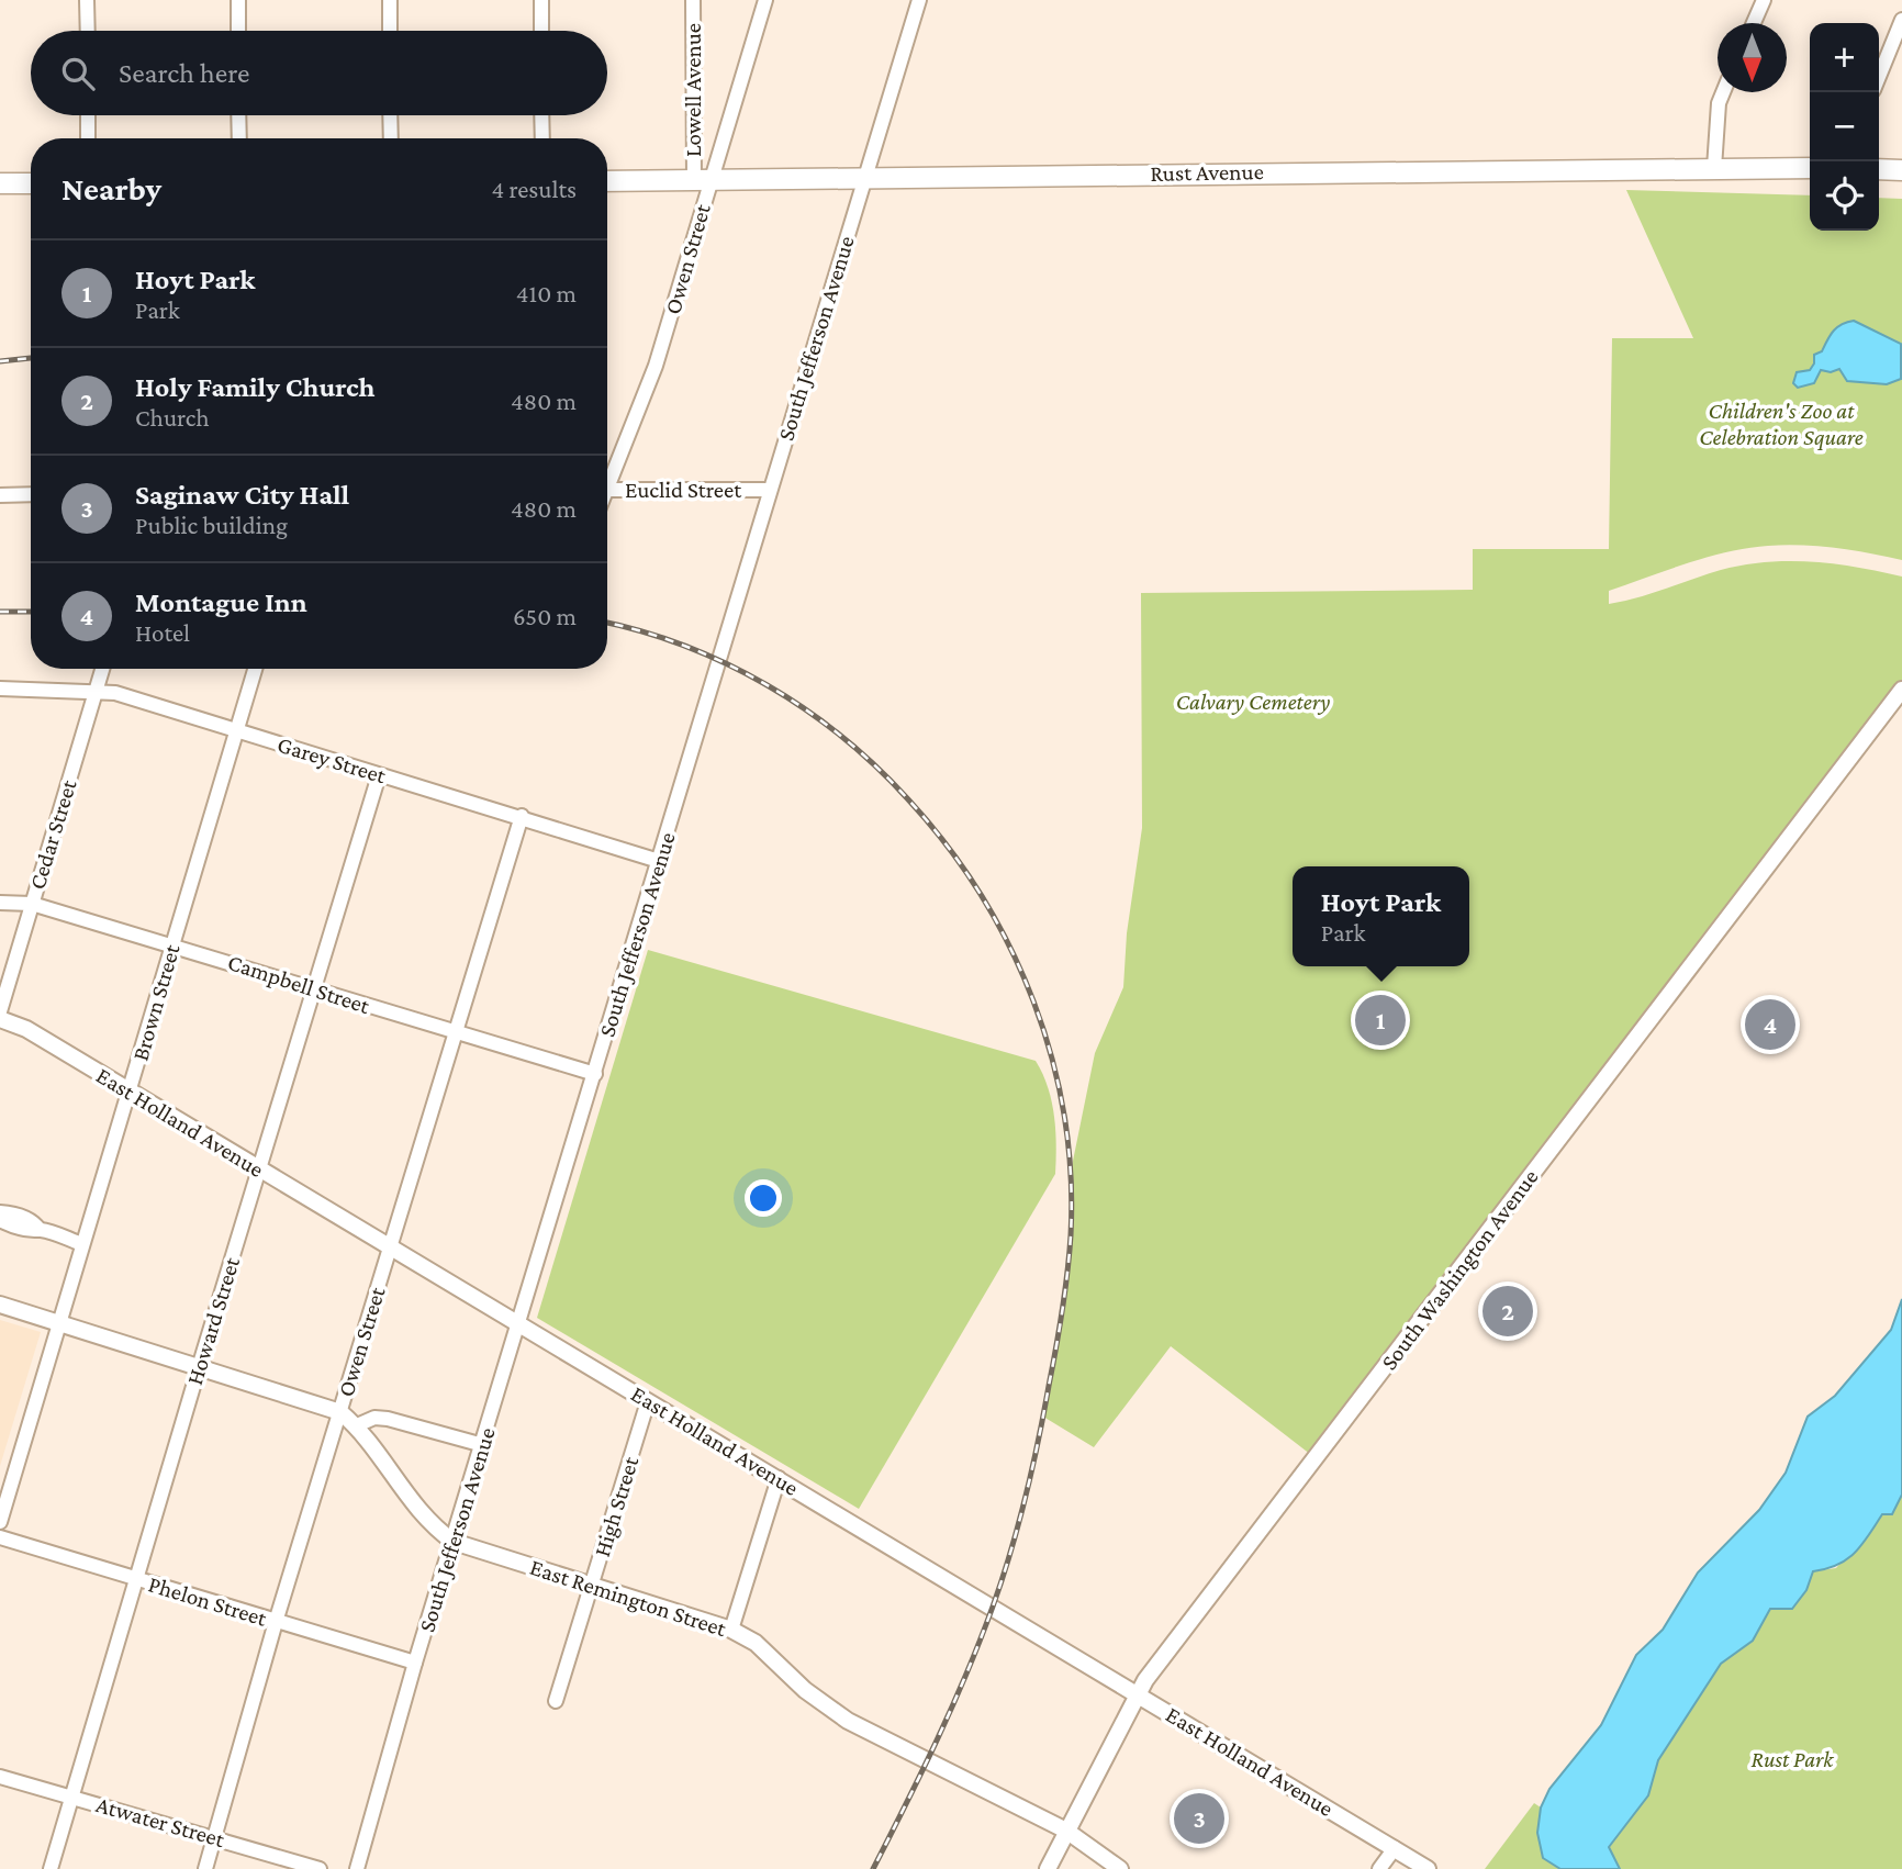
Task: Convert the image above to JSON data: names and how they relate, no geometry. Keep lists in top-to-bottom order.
{
  "streets": {
    "highway": ["Rust Avenue"],
    "main road": ["East Holland Avenue", "South Washington Avenue", "East Remington Street"],
    "street": [
      "Lowell Avenue",
      "Owen Street",
      "South Jefferson Avenue",
      "Euclid Street",
      "Garey Street",
      "Cedar Street",
      "Campbell Street",
      "Brown Street",
      "Howard Street",
      "High Street",
      "Phelon Street",
      "Atwater Street"
    ]
  },
  "crossings": [
    ["Lowell Avenue", "Rust Avenue"],
    ["Lowell Avenue", "Owen Street"],
    ["Rust Avenue", "Owen Street"],
    ["Rust Avenue", "South Jefferson Avenue"],
    ["Owen Street", "Garey Street"],
    ["Owen Street", "Campbell Street"],
    ["Owen Street", "East Holland Avenue"],
    ["Owen Street", "East Remington Street"],
    ["Owen Street", "Phelon Street"],
    ["Owen Street", "Atwater Street"],
    ["South Jefferson Avenue", "Euclid Street"],
    ["South Jefferson Avenue", "Garey Street"],
    ["South Jefferson Avenue", "Campbell Street"],
    ["South Jefferson Avenue", "East Holland Avenue"],
    ["South Jefferson Avenue", "East Remington Street"],
    ["South Jefferson Avenue", "Phelon Street"],
    ["Garey Street", "Cedar Street"],
    ["Garey Street", "Brown Street"],
    ["Garey Street", "Howard Street"],
    ["Cedar Street", "Campbell Street"],
    ["Campbell Street", "Brown Street"],
    ["Campbell Street", "Howard Street"],
    ["Brown Street", "East Holland Avenue"],
    ["Brown Street", "East Remington Street"],
    ["East Holland Avenue", "South Washington Avenue"],
    ["East Holland Avenue", "Howard Street"],
    ["East Holland Avenue", "High Street"],
    ["South Washington Avenue", "East Remington Street"],
    ["Howard Street", "East Remington Street"],
    ["Howard Street", "Phelon Street"],
    ["Howard Street", "Atwater Street"],
    ["High Street", "East Remington Street"]
  ],
  "parks": ["Children's Zoo at Celebration Square", "Calvary Cemetery", "Rust Park"],
  "north": "bottom",
  "page": {
    "map_buttons": ["+", "−"],
    "search": "Search here",
    "heading": ["Nearby", "4 results"],
    "list": [
      {
        "mark": "1",
        "name": "Hoyt Park",
        "note": "Park",
        "value": "410 m"
      },
      {
        "mark": "2",
        "name": "Holy Family Church",
        "note": "Church",
        "value": "480 m"
      },
      {
        "mark": "3",
        "name": "Saginaw City Hall",
        "note": "Public building",
        "value": "480 m"
      },
      {
        "mark": "4",
        "name": "Montague Inn",
        "note": "Hotel",
        "value": "650 m"
      }
    ],
    "popup": ["Hoyt Park", "Park"],
    "pins": [
      "1",
      "4",
      "2",
      "3"
    ]
  }
}
